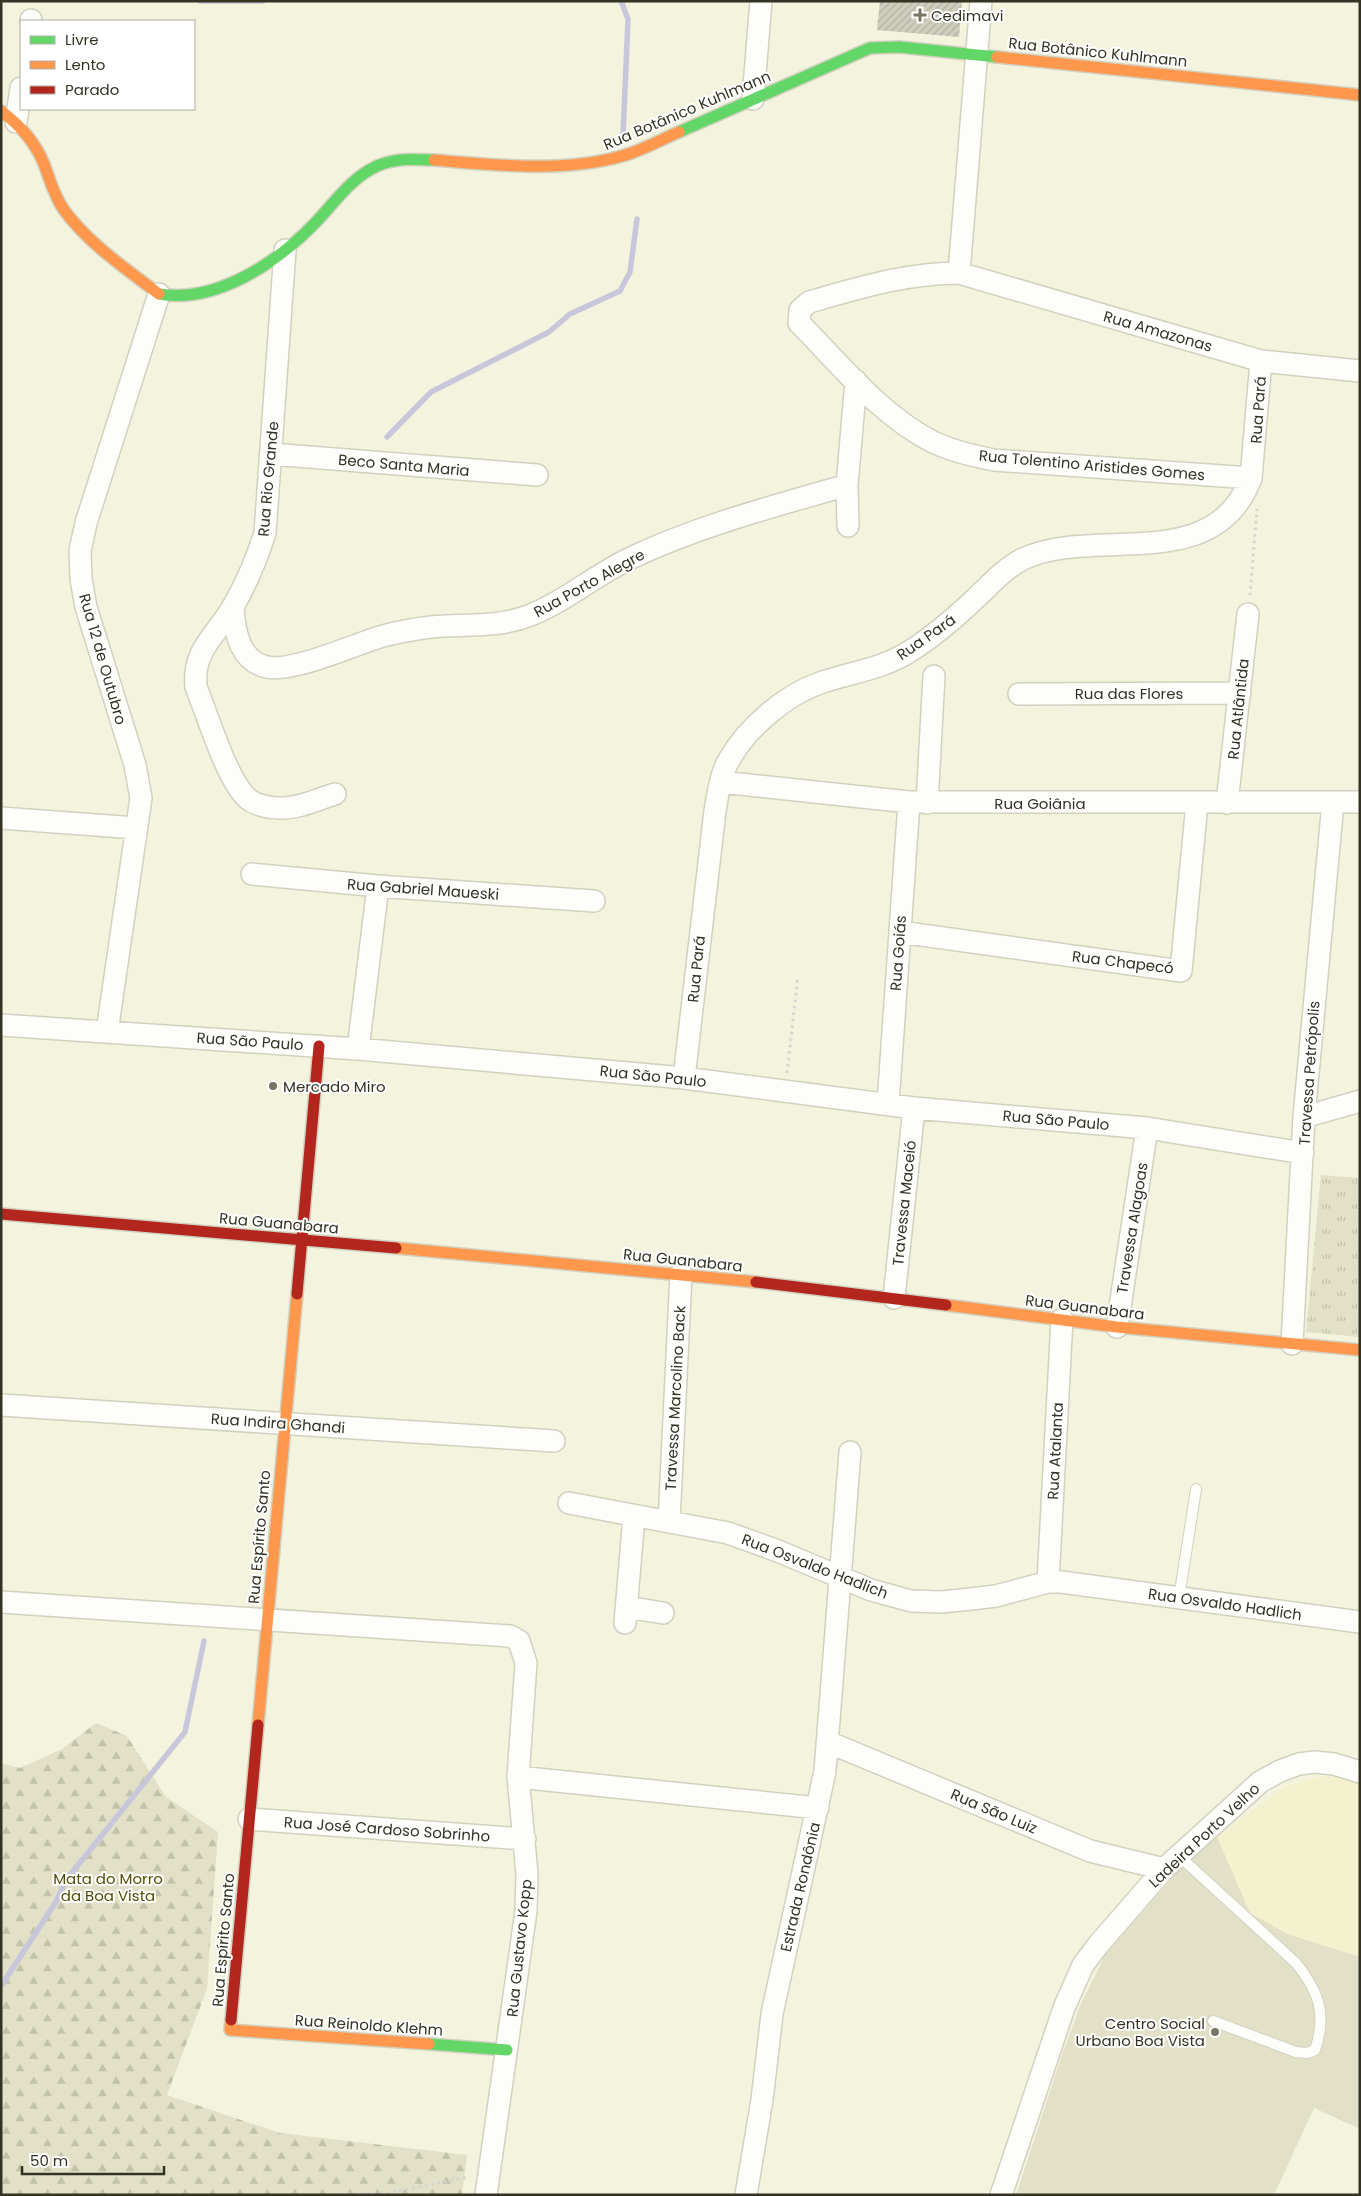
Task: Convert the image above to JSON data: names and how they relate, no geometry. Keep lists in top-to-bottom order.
{
  "streets": {
    "street": [
      "Rua Botânico Kuhlmann",
      "Rua Amazonas",
      "Rua Pará",
      "Beco Santa Maria",
      "Rua Tolentino Aristides Gomes",
      "Rua Rio Grande",
      "Rua Porto Alegre",
      "Rua 12 de Outubro",
      "Rua das Flores",
      "Rua Atlântida",
      "Rua Goiânia",
      "Rua Gabriel Maueski",
      "Rua Goiás",
      "Rua Chapecó",
      "Rua São Paulo",
      "Travessa Petrópolis",
      "Travessa Maceió",
      "Rua Guanabara",
      "Travessa Alagoas",
      "Travessa Marcolino Back",
      "Rua Indira Ghandi",
      "Rua Atalanta",
      "Rua Espírito Santo",
      "Rua Osvaldo Hadlich",
      "Rua São Luiz",
      "Rua José Cardoso Sobrinho",
      "Ladeira Porto Velho",
      "Estrada Rondônia",
      "Rua Gustavo Kopp",
      "Rua Reinoldo Klehm"
    ]
  },
  "crossings": [
    ["Rua Botânico Kuhlmann", "Rua Rio Grande"],
    ["Rua Botânico Kuhlmann", "Rua 12 de Outubro"],
    ["Rua Amazonas", "Rua Pará"],
    ["Rua Amazonas", "Rua Tolentino Aristides Gomes"],
    ["Rua Pará", "Rua Tolentino Aristides Gomes"],
    ["Rua Pará", "Rua Goiânia"],
    ["Rua Pará", "Rua São Paulo"],
    ["Beco Santa Maria", "Rua Rio Grande"],
    ["Rua Rio Grande", "Rua Porto Alegre"],
    ["Rua 12 de Outubro", "Rua São Paulo"],
    ["Rua das Flores", "Rua Atlântida"],
    ["Rua Atlântida", "Rua Goiânia"],
    ["Rua Goiânia", "Rua Goiás"],
    ["Rua Goiânia", "Rua Chapecó"],
    ["Rua Goiânia", "Travessa Petrópolis"],
    ["Rua Goiás", "Rua Chapecó"],
    ["Rua Goiás", "Rua São Paulo"],
    ["Rua São Paulo", "Travessa Petrópolis"],
    ["Rua São Paulo", "Travessa Maceió"],
    ["Rua São Paulo", "Travessa Alagoas"],
    ["Rua São Paulo", "Rua Espírito Santo"],
    ["Travessa Petrópolis", "Rua Guanabara"],
    ["Travessa Maceió", "Rua Guanabara"],
    ["Rua Guanabara", "Travessa Alagoas"],
    ["Rua Guanabara", "Travessa Marcolino Back"],
    ["Rua Guanabara", "Rua Atalanta"],
    ["Rua Guanabara", "Rua Espírito Santo"],
    ["Travessa Marcolino Back", "Rua Osvaldo Hadlich"],
    ["Rua Indira Ghandi", "Rua Espírito Santo"],
    ["Rua Atalanta", "Rua Osvaldo Hadlich"],
    ["Rua Espírito Santo", "Rua José Cardoso Sobrinho"],
    ["Rua Espírito Santo", "Rua Gustavo Kopp"],
    ["Rua Espírito Santo", "Rua Reinoldo Klehm"],
    ["Rua Osvaldo Hadlich", "Estrada Rondônia"],
    ["Rua São Luiz", "Ladeira Porto Velho"],
    ["Rua São Luiz", "Estrada Rondônia"],
    ["Rua José Cardoso Sobrinho", "Rua Gustavo Kopp"],
    ["Rua Gustavo Kopp", "Rua Reinoldo Klehm"]
  ],
  "parks": ["Mata do Morro da Boa Vista"],
  "places": {
    "health": ["Cedimavi"],
    "other": ["Mercado Miro", "Centro Social Urbano Boa Vista"]
  },
  "legend": ["Livre", "Lento", "Parado"],
  "scale_bar": "50 m"
}
